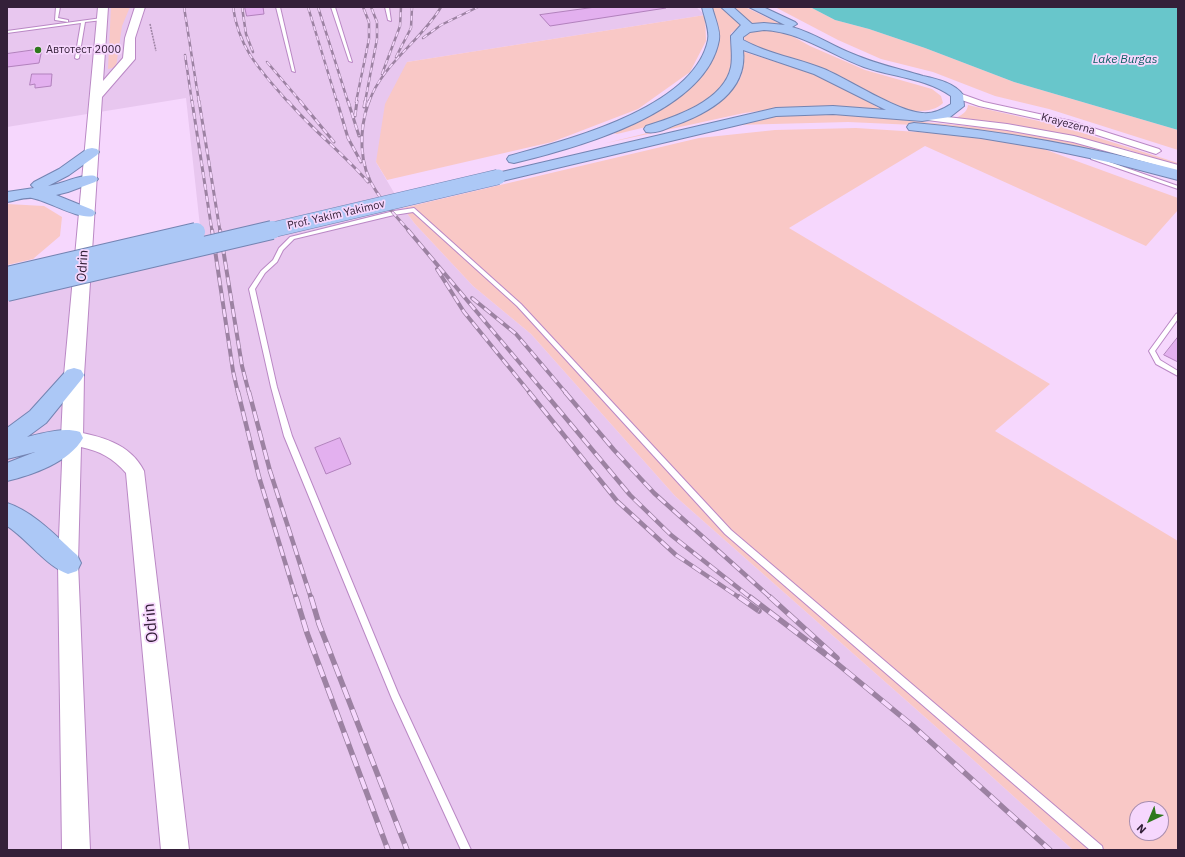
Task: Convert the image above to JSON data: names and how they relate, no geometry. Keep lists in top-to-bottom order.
{
  "streets": {
    "highway": ["Prof. Yakim Yakimov"],
    "main road": ["Odrin"],
    "street": ["Krayezerna"]
  },
  "water": ["Lake Burgas"],
  "places": ["Автотест 2000"],
  "north": "bottom left"
}
